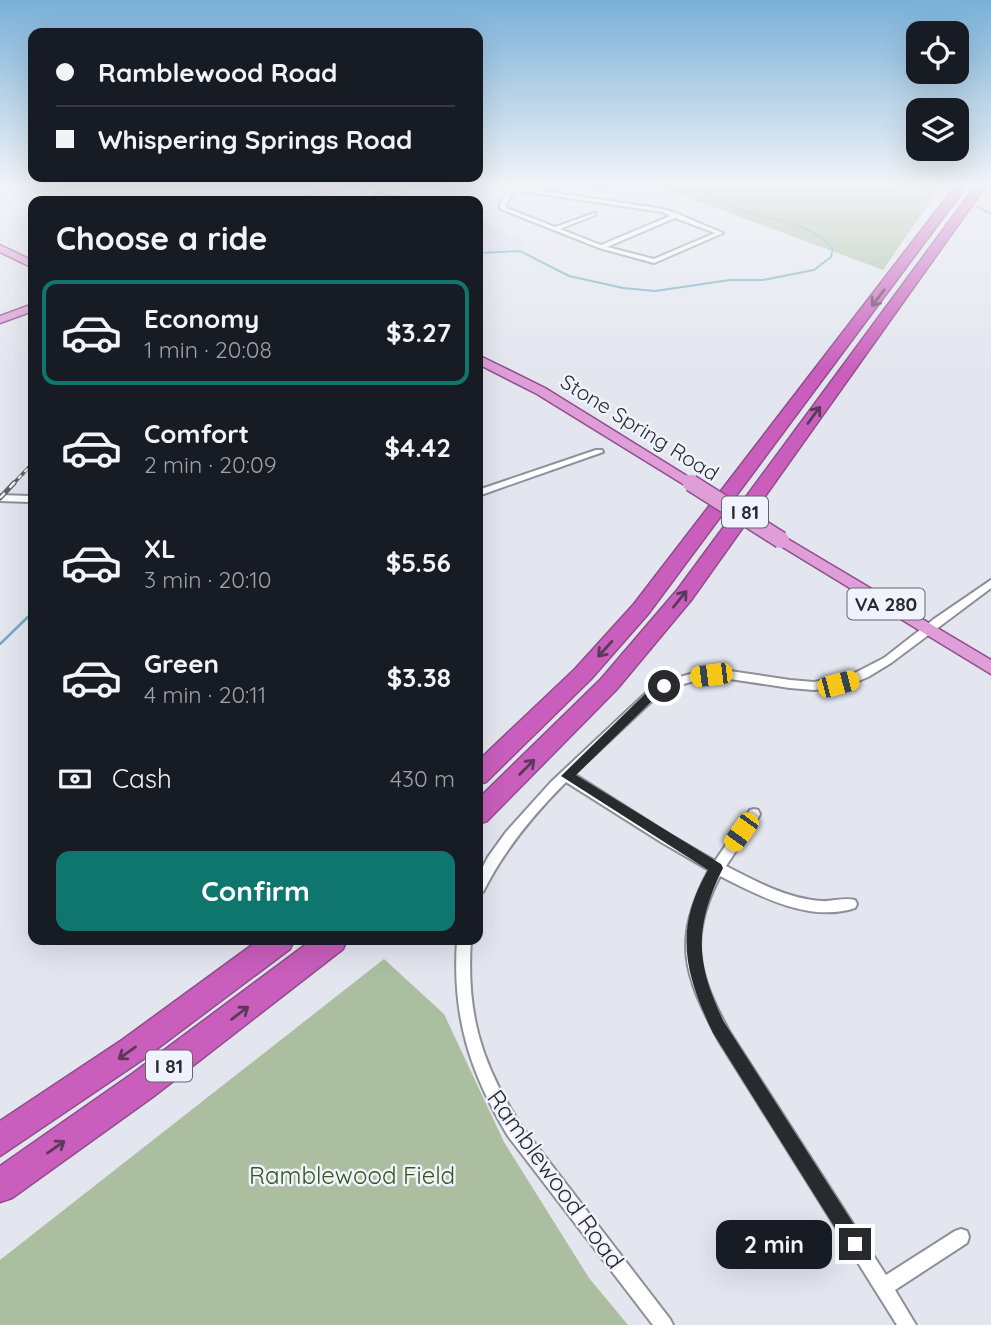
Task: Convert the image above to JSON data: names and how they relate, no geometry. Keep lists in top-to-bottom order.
{
  "streets": {
    "highway": ["I 81"],
    "main road": ["Stone Spring Road", "VA 280"],
    "street": ["Ramblewood Road"]
  },
  "parks": ["Ramblewood Field"],
  "page": {
    "banner": ["Ramblewood Road", "Whispering Springs Road"],
    "heading": "Choose a ride",
    "list": [
      {
        "name": "Economy",
        "note": "1 min · 20:08",
        "value": "$3.27"
      },
      {
        "name": "Comfort",
        "note": "2 min · 20:09",
        "value": "$4.42"
      },
      {
        "name": "XL",
        "note": "3 min · 20:10",
        "value": "$5.56"
      },
      {
        "name": "Green",
        "note": "4 min · 20:11",
        "value": "$3.38"
      }
    ],
    "pay": ["Cash", "430 m"],
    "buttons": "Confirm",
    "bubble": "2 min"
  }
}
